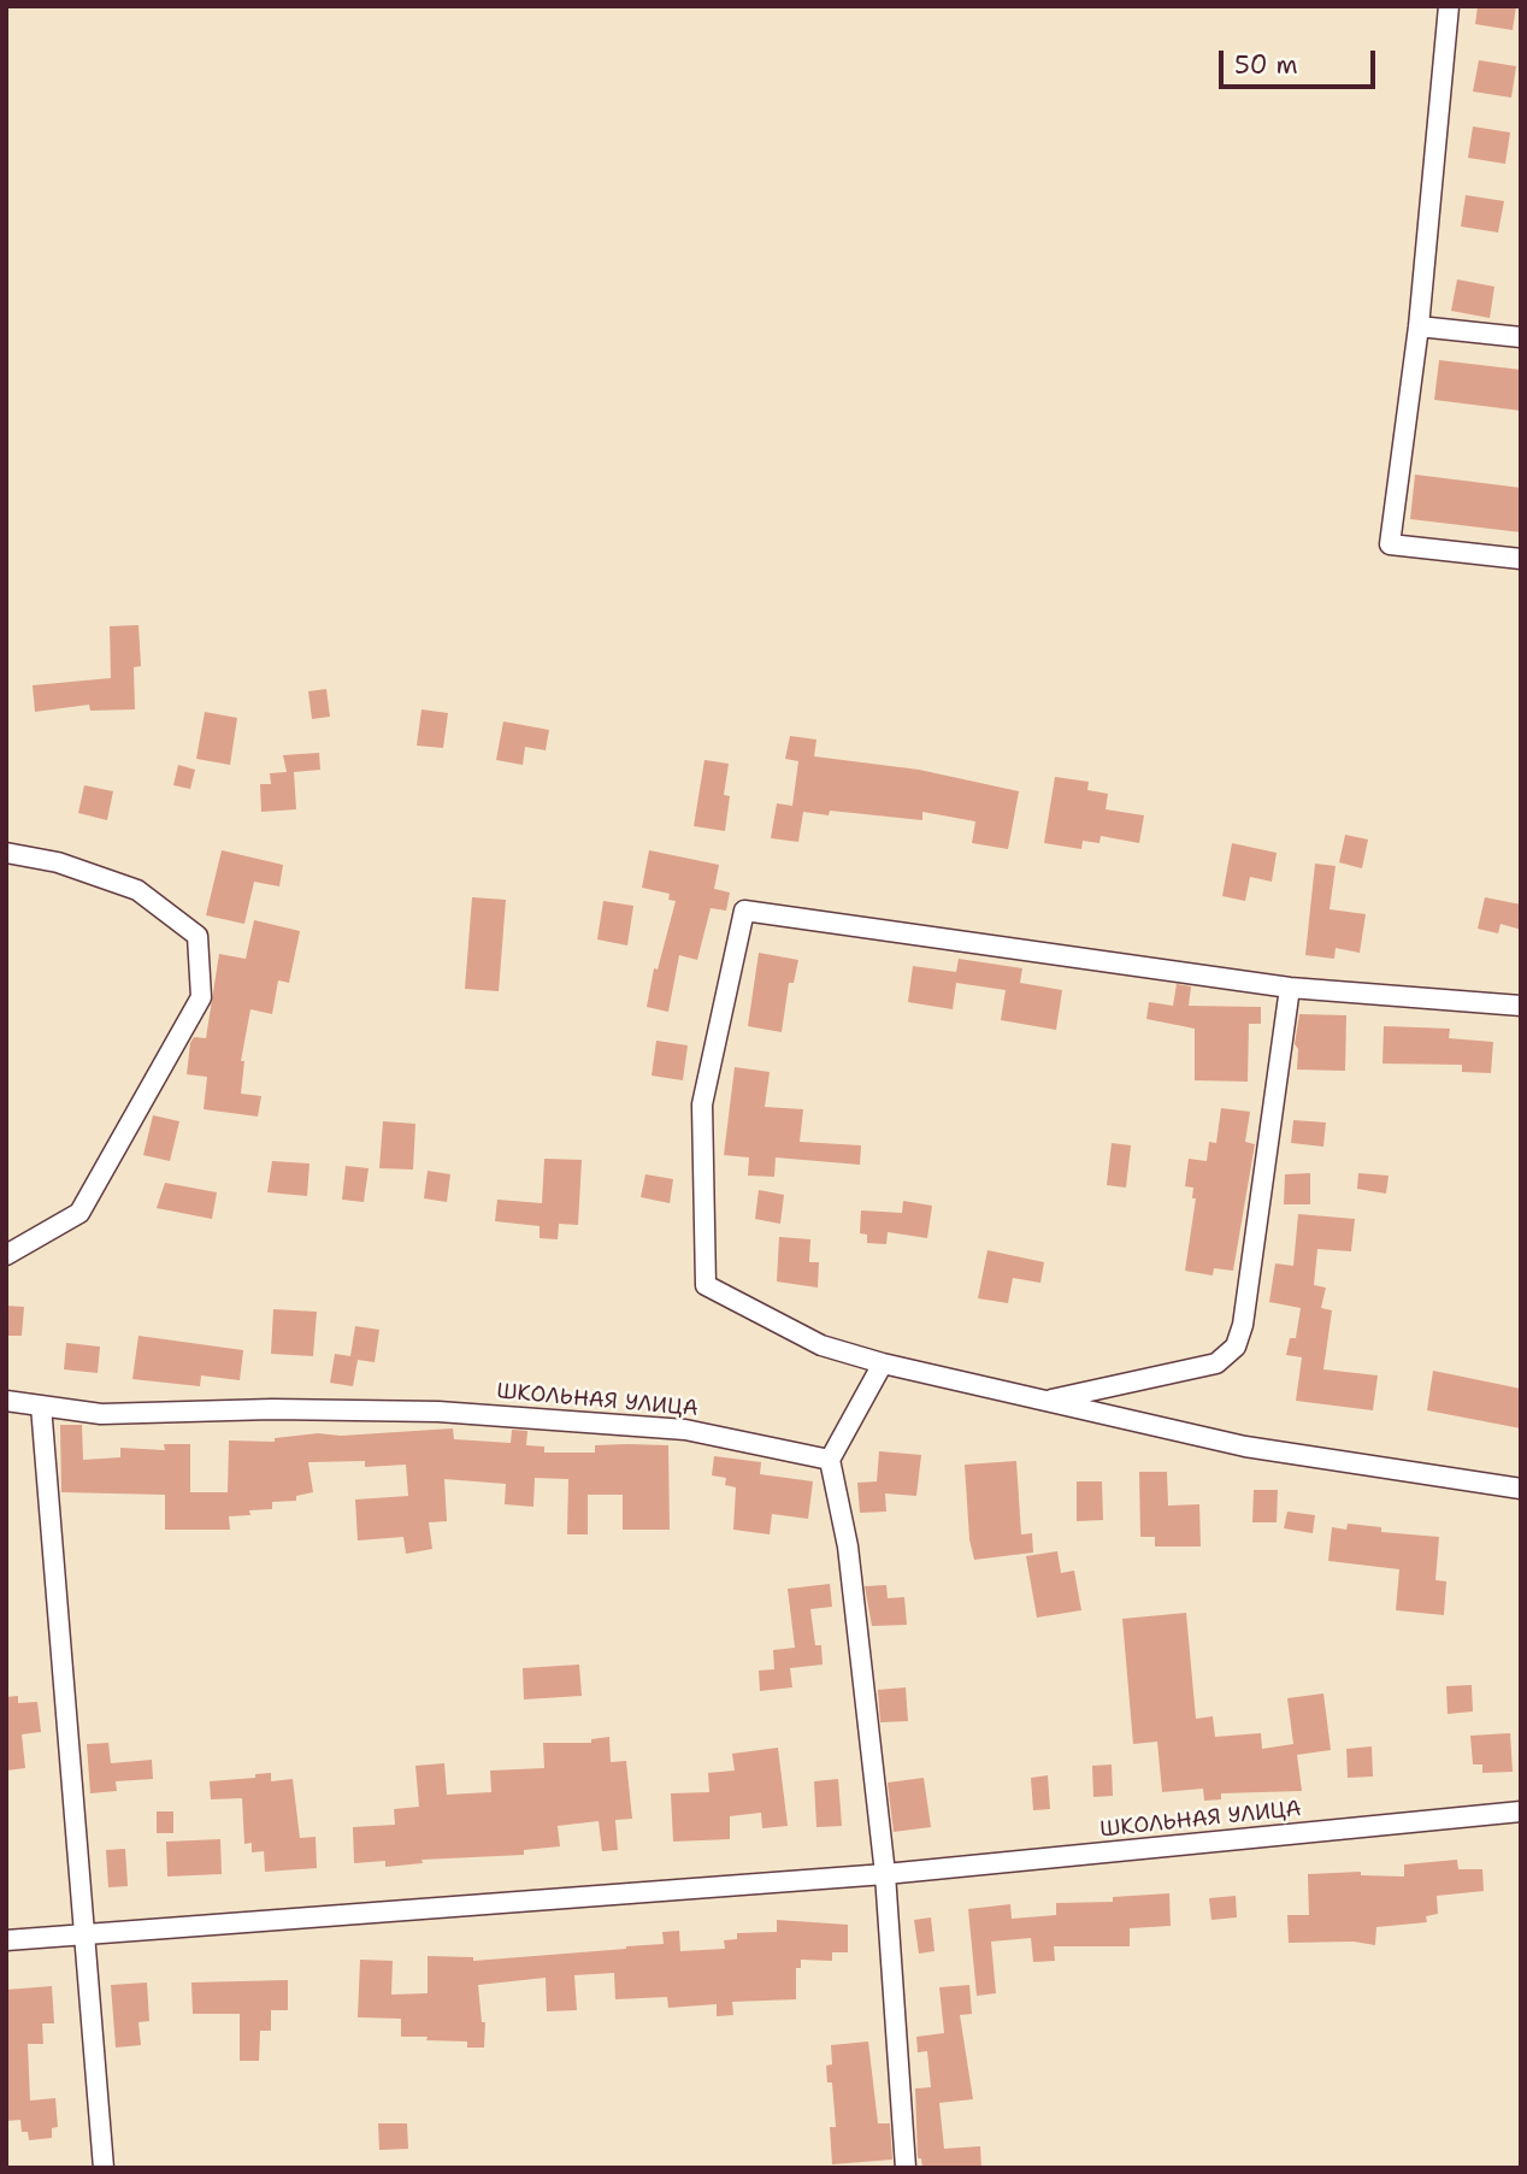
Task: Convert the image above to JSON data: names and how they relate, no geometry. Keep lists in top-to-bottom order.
{
  "streets": {
    "street": ["ШКОЛЬНАЯ УЛИЦА"]
  },
  "scale_bar": "50 m"
}
